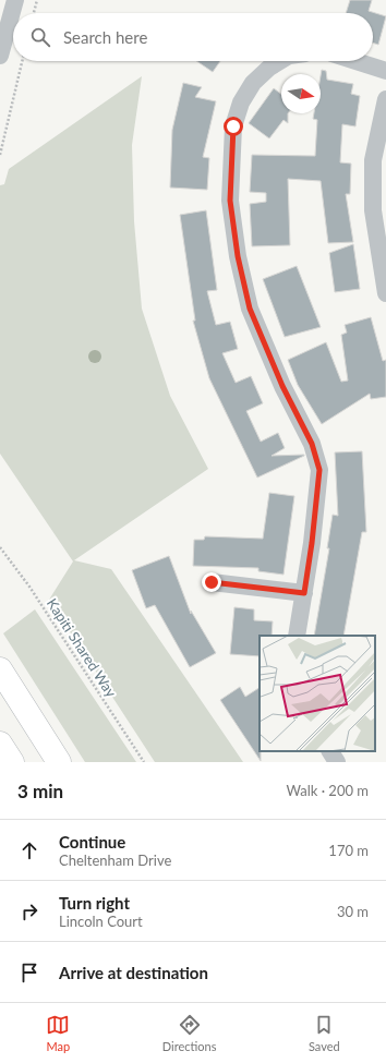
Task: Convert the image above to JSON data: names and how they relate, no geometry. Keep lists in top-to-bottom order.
{
  "streets": {
    "path": ["Kapiti Shared Way"]
  },
  "north": "right",
  "page": {
    "search": "Search here",
    "heading": ["3 min", "Walk · 200 m"],
    "list": [
      ["Continue", "Cheltenham Drive", "170 m"],
      ["Turn right", "Lincoln Court", "30 m"],
      "Arrive at destination"
    ],
    "nav": ["Map", "Directions", "Saved"]
  }
}
